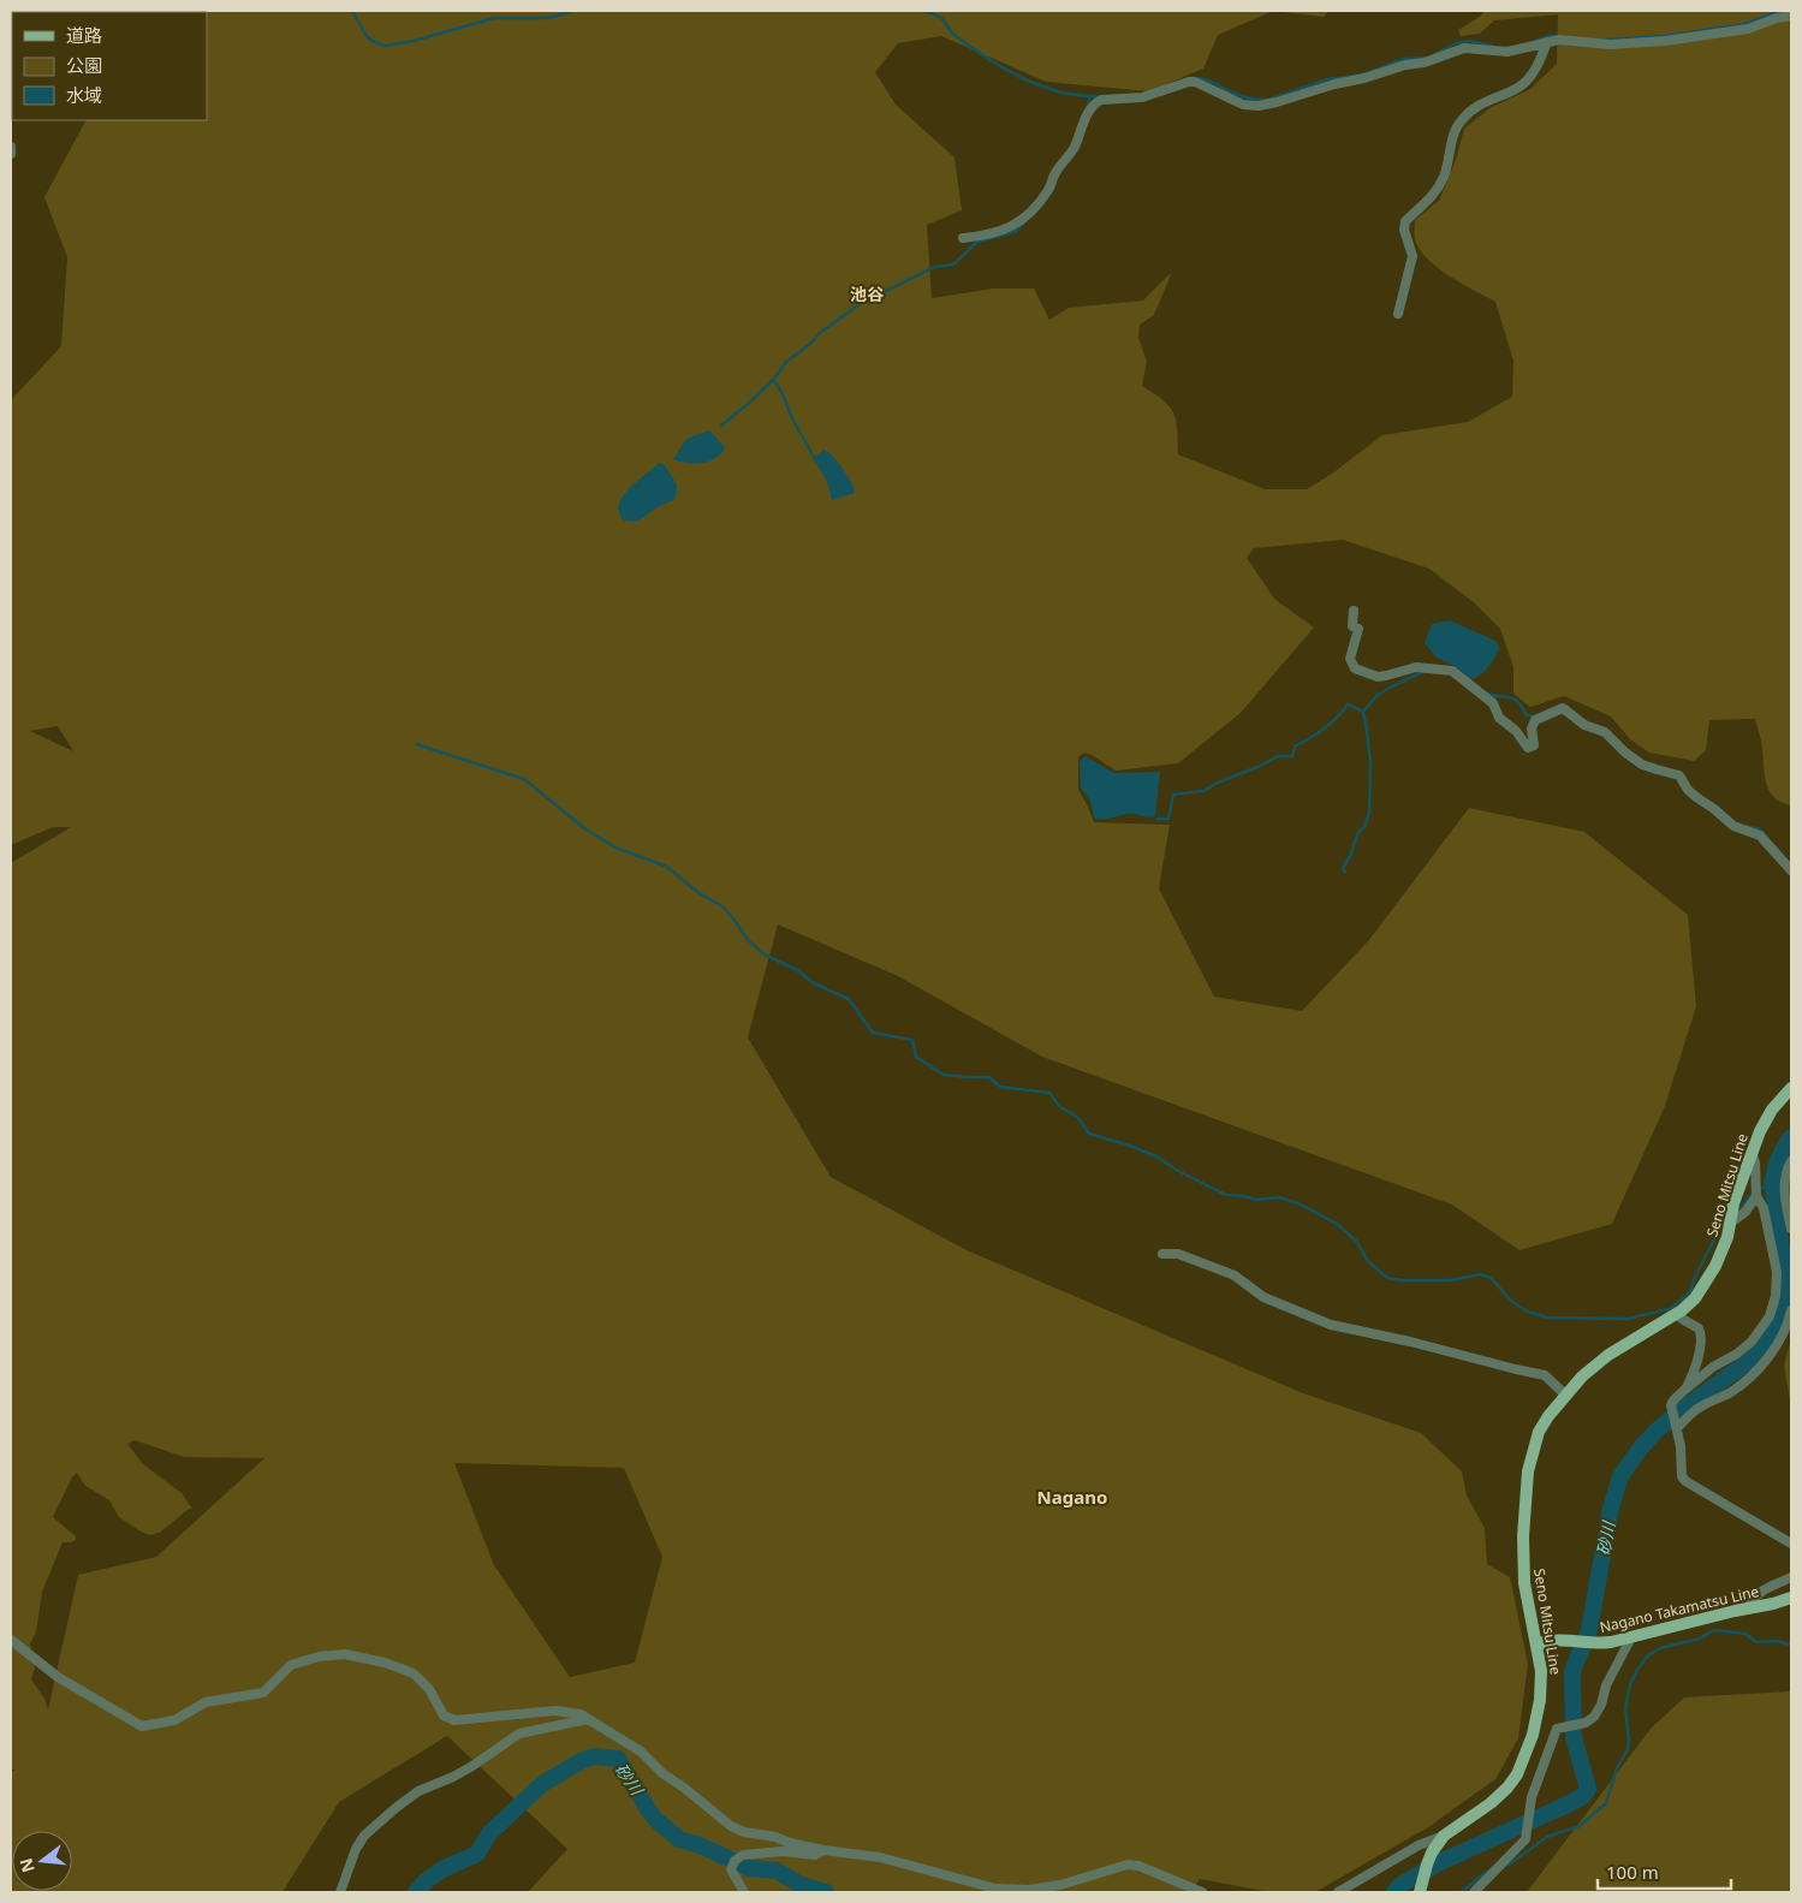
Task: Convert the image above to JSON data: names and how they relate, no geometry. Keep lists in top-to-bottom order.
{
  "streets": {
    "main road": ["Seno Mitsu Line", "Nagano Takamatsu Line"]
  },
  "crossings": [
    ["Seno Mitsu Line", "Nagano Takamatsu Line"]
  ],
  "districts": ["池谷", "Nagano"],
  "water": ["砂川"],
  "legend": ["道路", "公園", "水域"],
  "scale_bar": "100 m",
  "north": "left"
}
